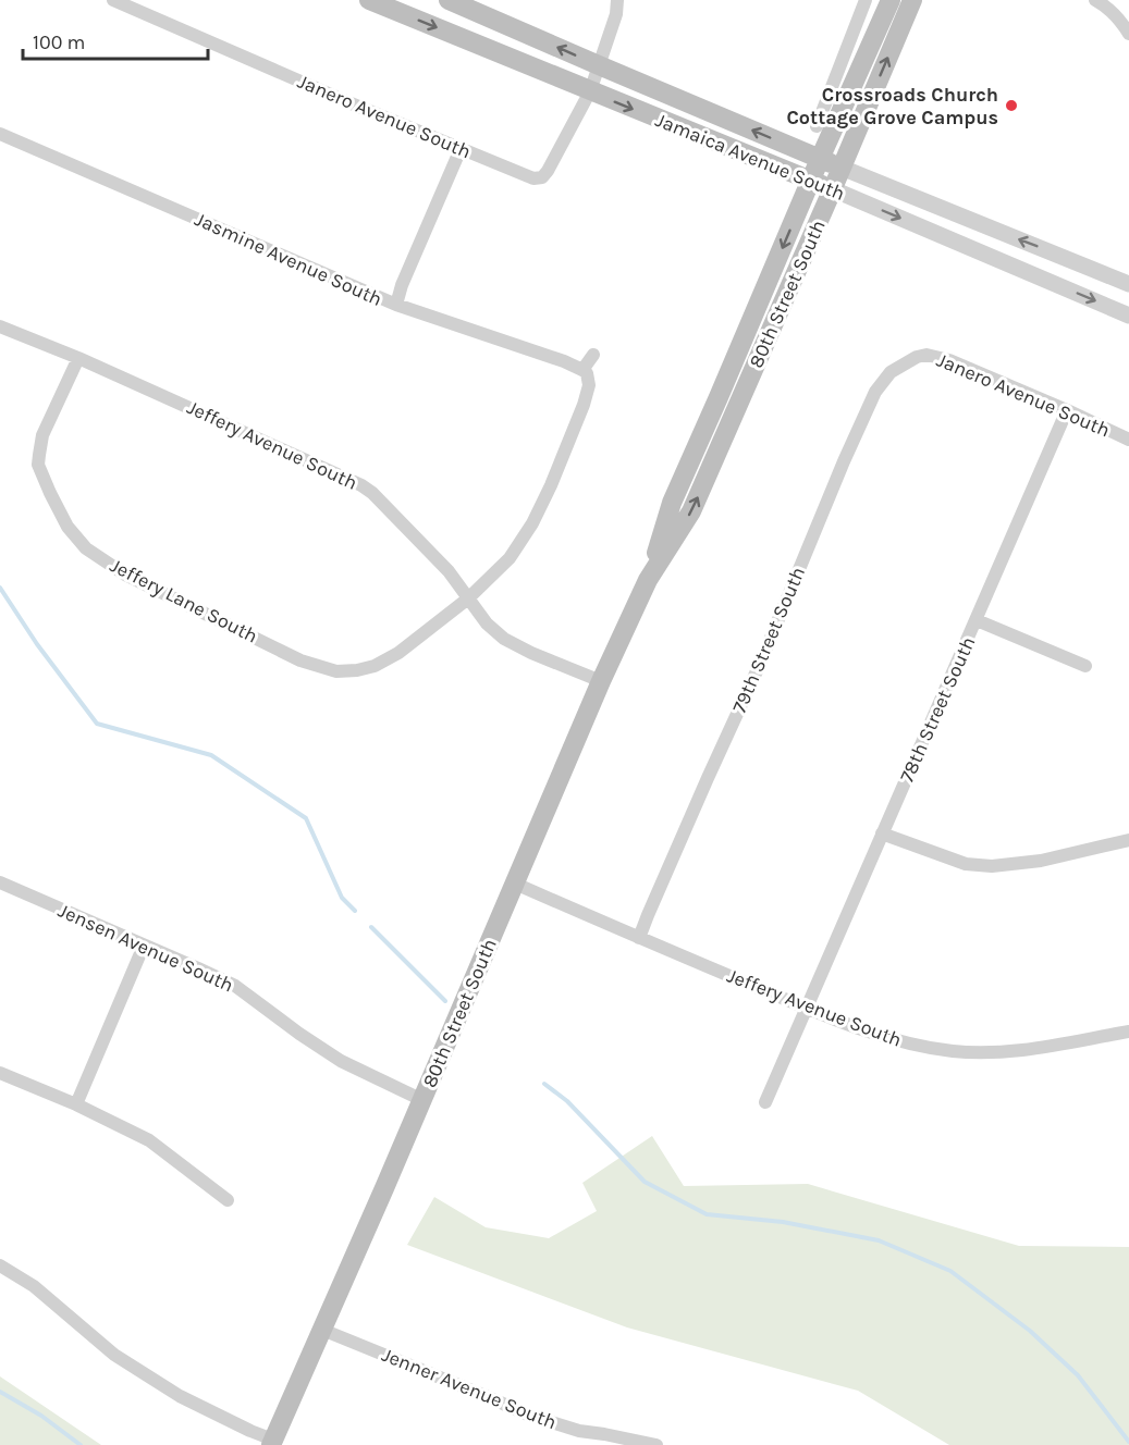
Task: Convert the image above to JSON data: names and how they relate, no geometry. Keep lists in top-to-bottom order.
{
  "streets": {
    "main road": ["Jamaica Avenue South", "80th Street South"],
    "street": [
      "Janero Avenue South",
      "Jasmine Avenue South",
      "Jeffery Avenue South",
      "Jeffery Lane South",
      "79th Street South",
      "78th Street South",
      "Jensen Avenue South",
      "Jenner Avenue South"
    ]
  },
  "crossings": [
    ["Janero Avenue South", "Jamaica Avenue South"],
    ["Janero Avenue South", "79th Street South"],
    ["Janero Avenue South", "78th Street South"],
    ["Jamaica Avenue South", "80th Street South"],
    ["Jasmine Avenue South", "Jeffery Lane South"],
    ["80th Street South", "Jeffery Avenue South"],
    ["80th Street South", "Jensen Avenue South"],
    ["80th Street South", "Jenner Avenue South"],
    ["Jeffery Avenue South", "Jeffery Lane South"],
    ["Jeffery Avenue South", "79th Street South"],
    ["Jeffery Avenue South", "78th Street South"]
  ],
  "places": ["Crossroads Church Cottage Grove Campus"],
  "scale_bar": "100 m"
}
